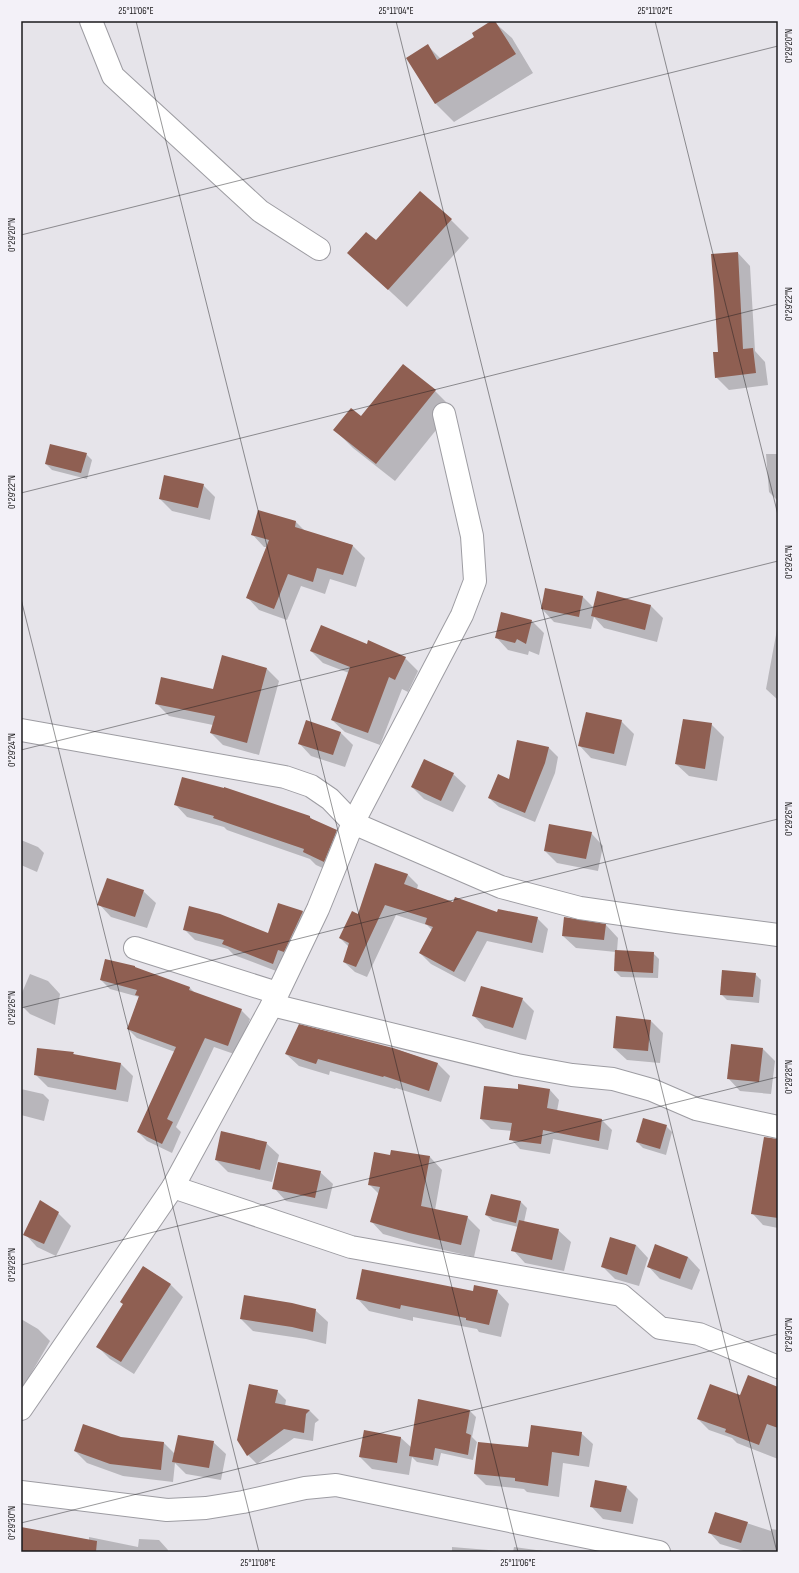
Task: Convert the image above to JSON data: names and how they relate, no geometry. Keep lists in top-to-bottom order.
{
  "coordinates": [
    "25°11'06\"E",
    "25°11'04\"E",
    "25°11'02\"E",
    "0°29'20\"N",
    "0°29'22\"N",
    "0°29'24\"N",
    "0°29'26\"N",
    "0°29'28\"N",
    "0°29'30\"N",
    "25°11'08\"E"
  ]
}
